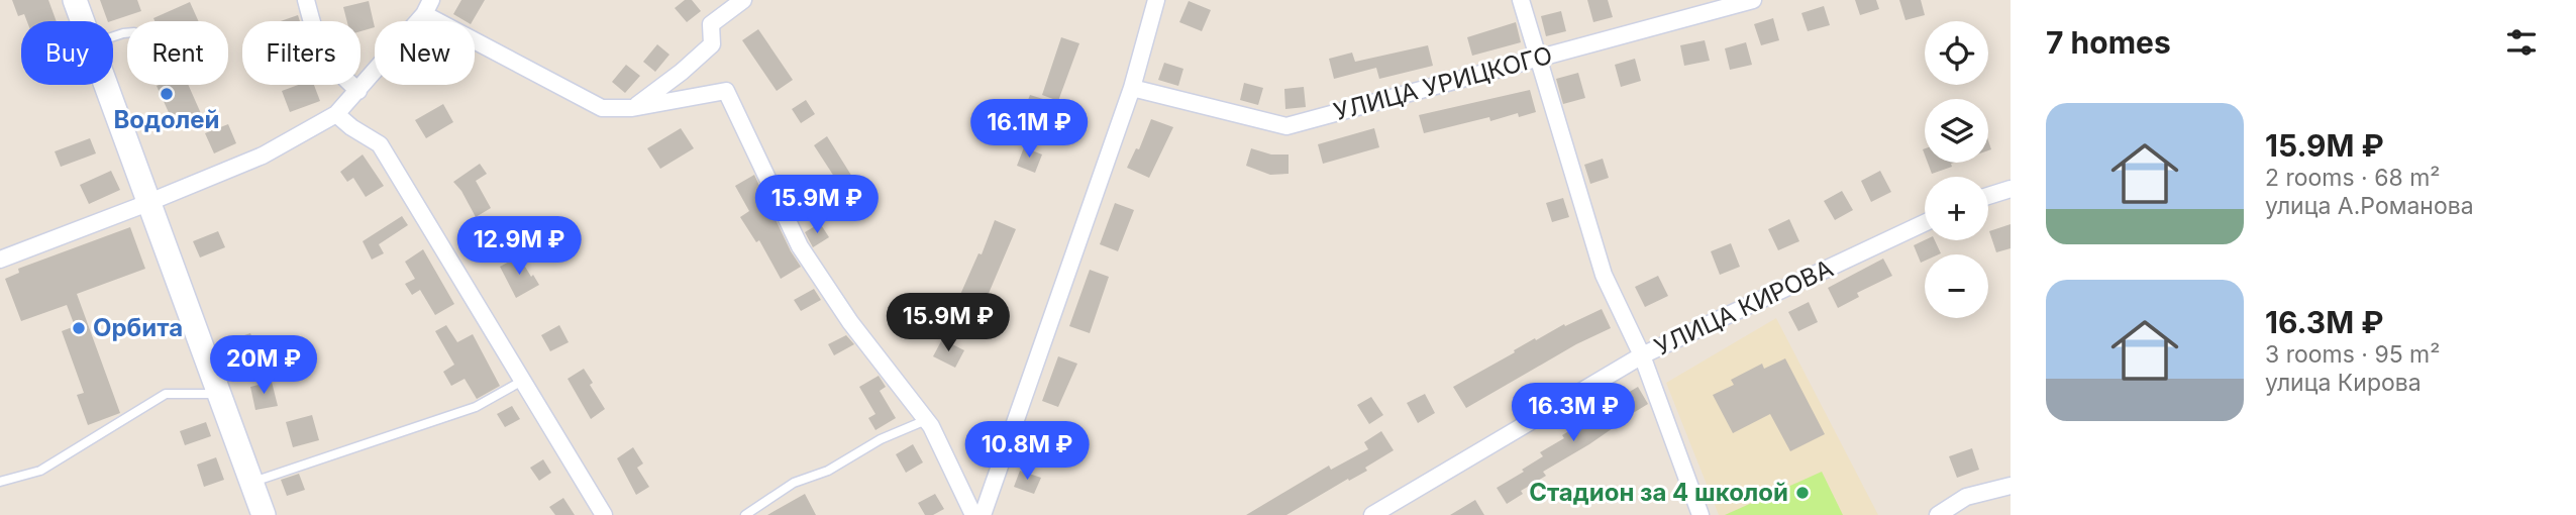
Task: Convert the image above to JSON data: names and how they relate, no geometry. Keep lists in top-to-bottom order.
{
  "streets": {
    "street": ["УЛИЦА УРИЦКОГО", "УЛИЦА КИРОВА"]
  },
  "places": ["Водолей", "Орбита", "Стадион за 4 школой"],
  "page": {
    "heading": "7 homes",
    "map_buttons": ["+", "−"],
    "chip": [
      "Buy",
      "Rent",
      "Filters",
      "New"
    ],
    "list": [
      {
        "name": "15.9M ₽",
        "note": "2 rooms · 68 m² · улица А.Романова"
      },
      {
        "name": "16.3M ₽",
        "note": "3 rooms · 95 m² · улица Кирова"
      }
    ],
    "price": [
      "16.1M ₽",
      "15.9M ₽",
      "12.9M ₽",
      "15.9M ₽",
      "20M ₽",
      "16.3M ₽",
      "10.8M ₽"
    ]
  }
}
